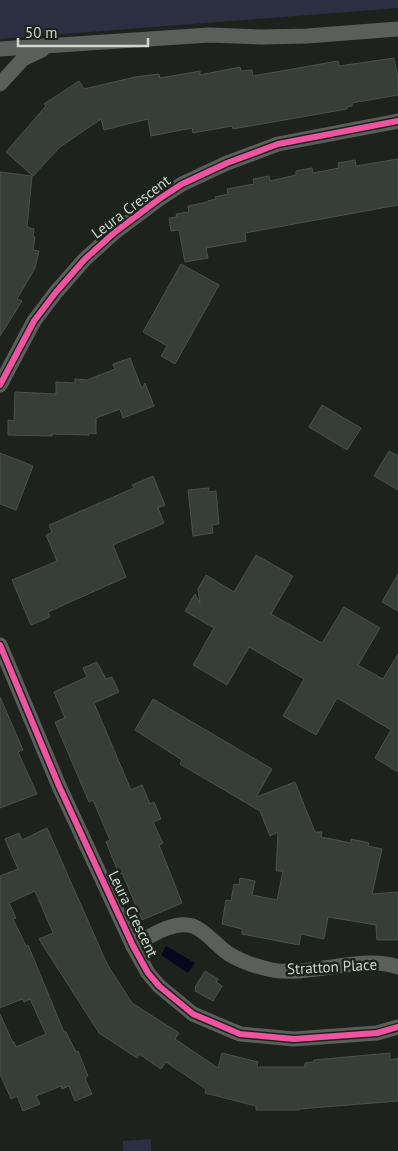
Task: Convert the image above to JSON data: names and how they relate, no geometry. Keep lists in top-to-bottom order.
{
  "streets": {
    "street": ["Leura Crescent", "Stratton Place"]
  },
  "crossings": [
    ["Leura Crescent", "Stratton Place"]
  ],
  "scale_bar": "50 m"
}
